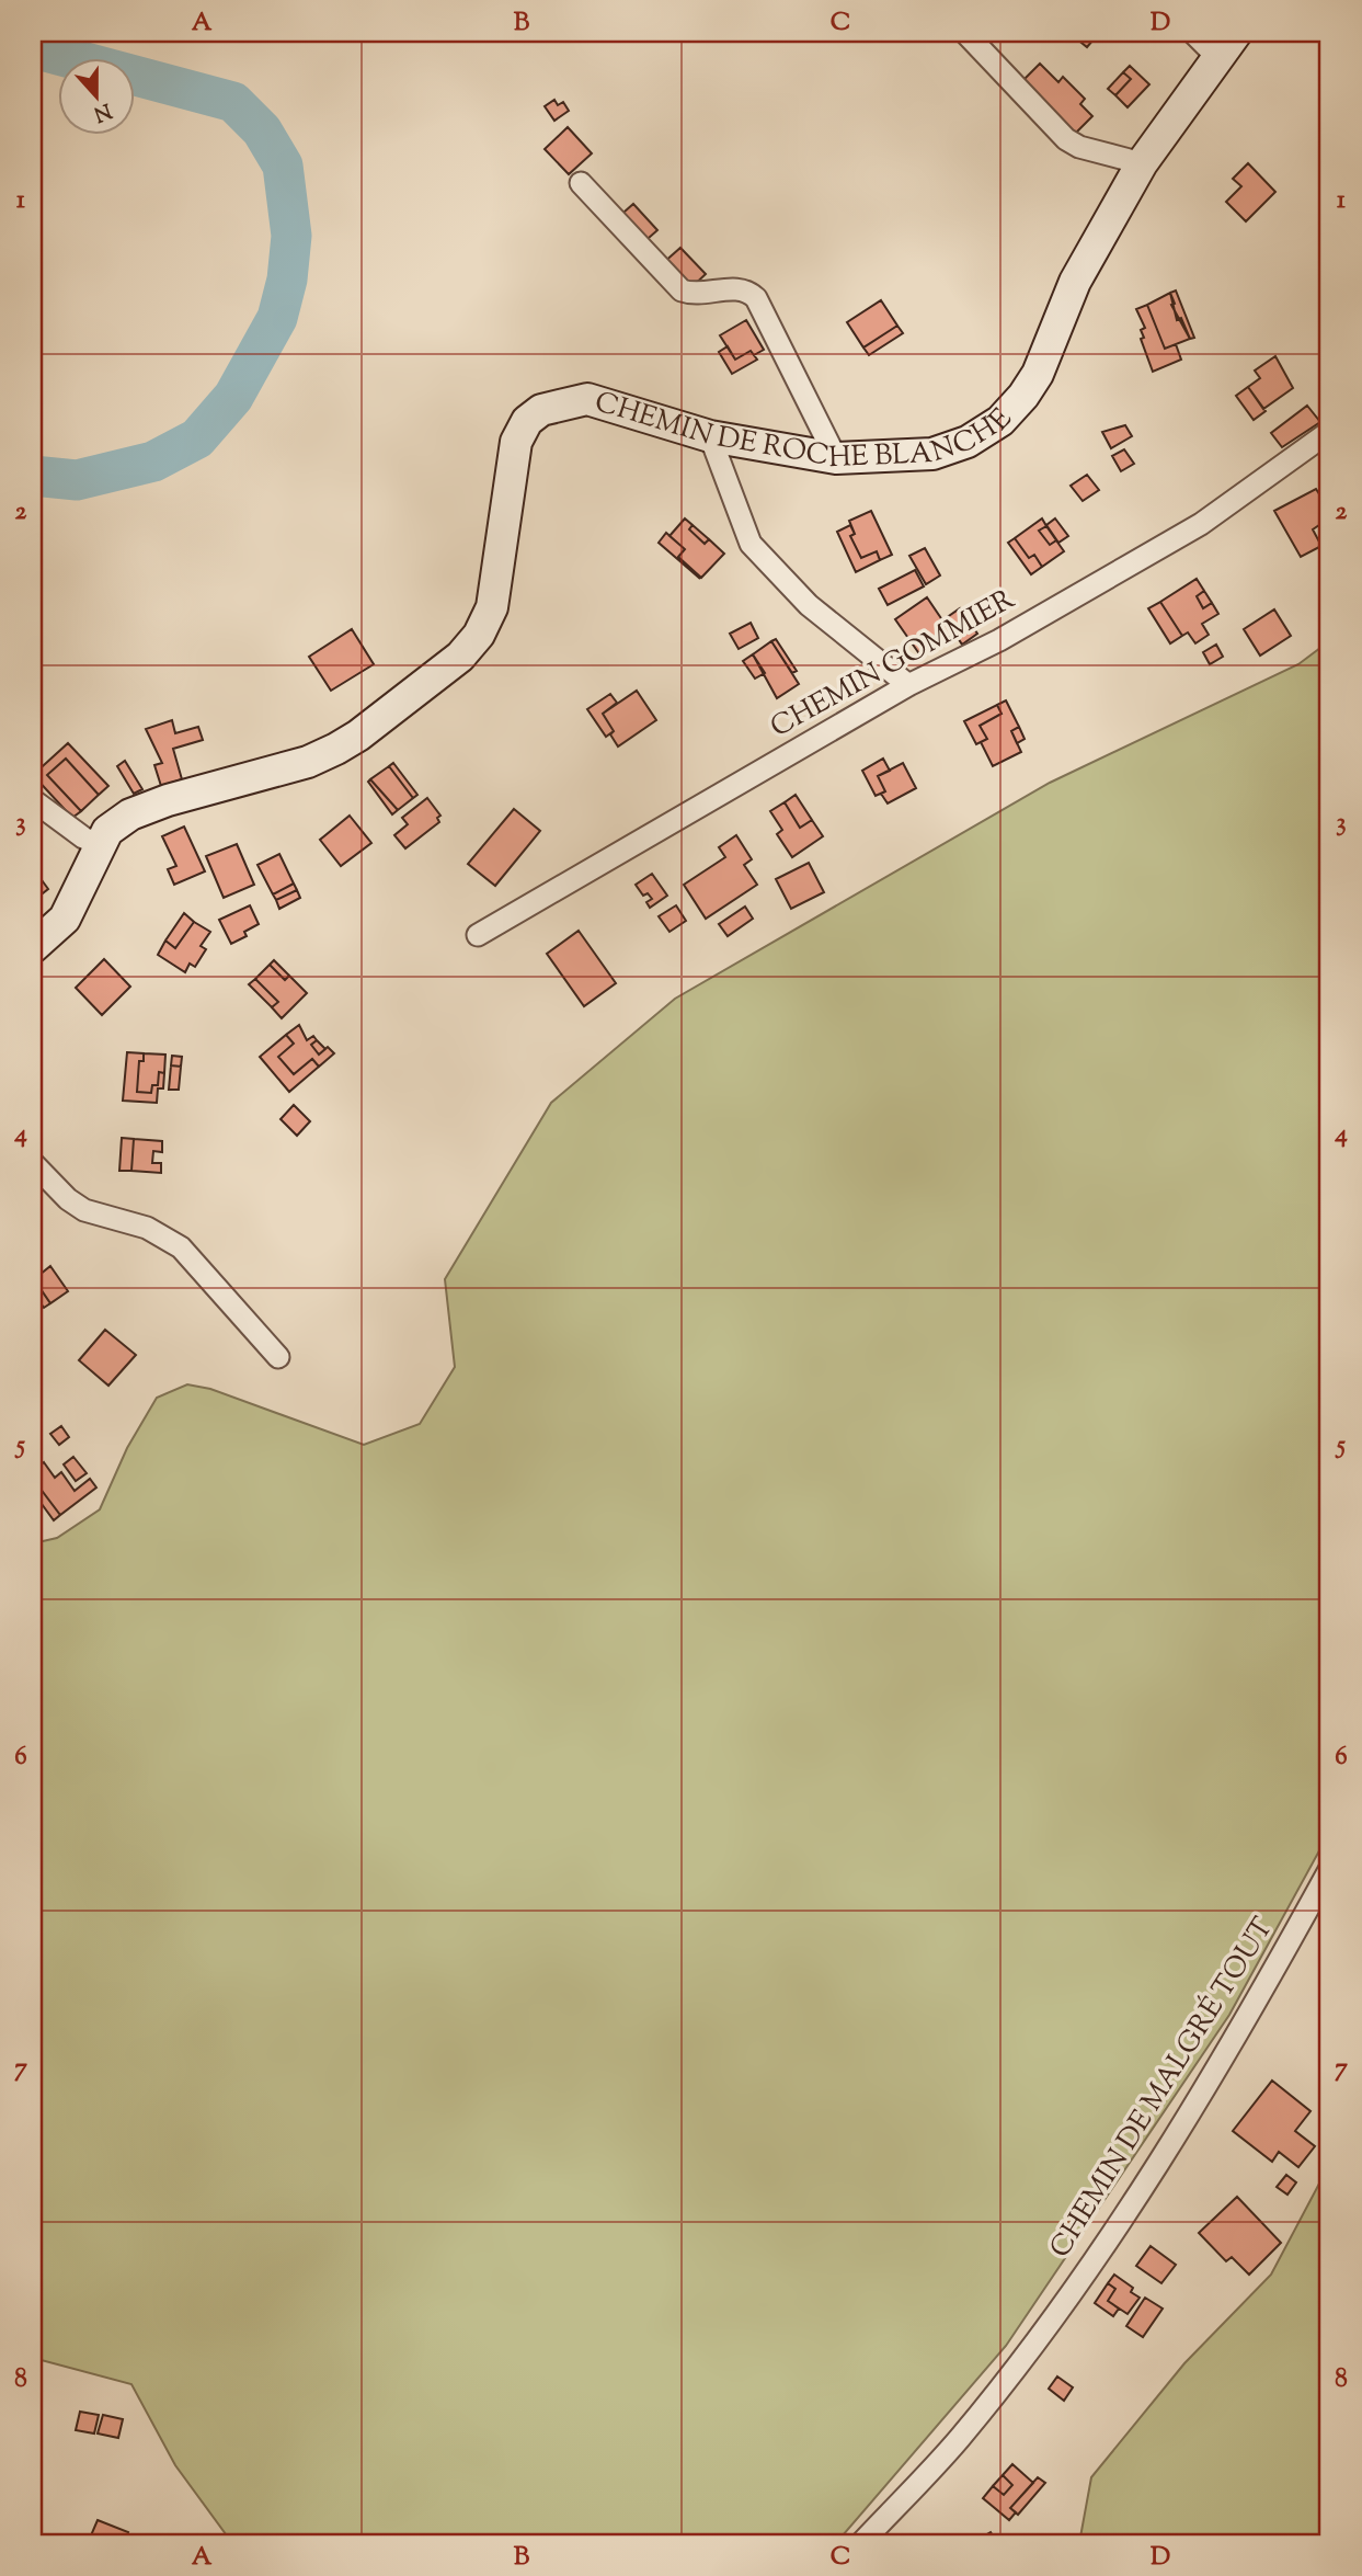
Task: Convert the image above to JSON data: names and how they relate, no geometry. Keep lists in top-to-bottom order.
{
  "streets": {
    "main road": ["CHEMIN DE ROCHE BLANCHE"],
    "street": ["CHEMIN GOMMIER", "CHEMIN DE MALGRÉ TOUT"]
  },
  "north": "bottom",
  "grid": {
    "columns": [
      "A",
      "B",
      "C",
      "D"
    ],
    "rows": [
      "1",
      "2",
      "3",
      "4",
      "5",
      "6",
      "7",
      "8"
    ]
  }
}
